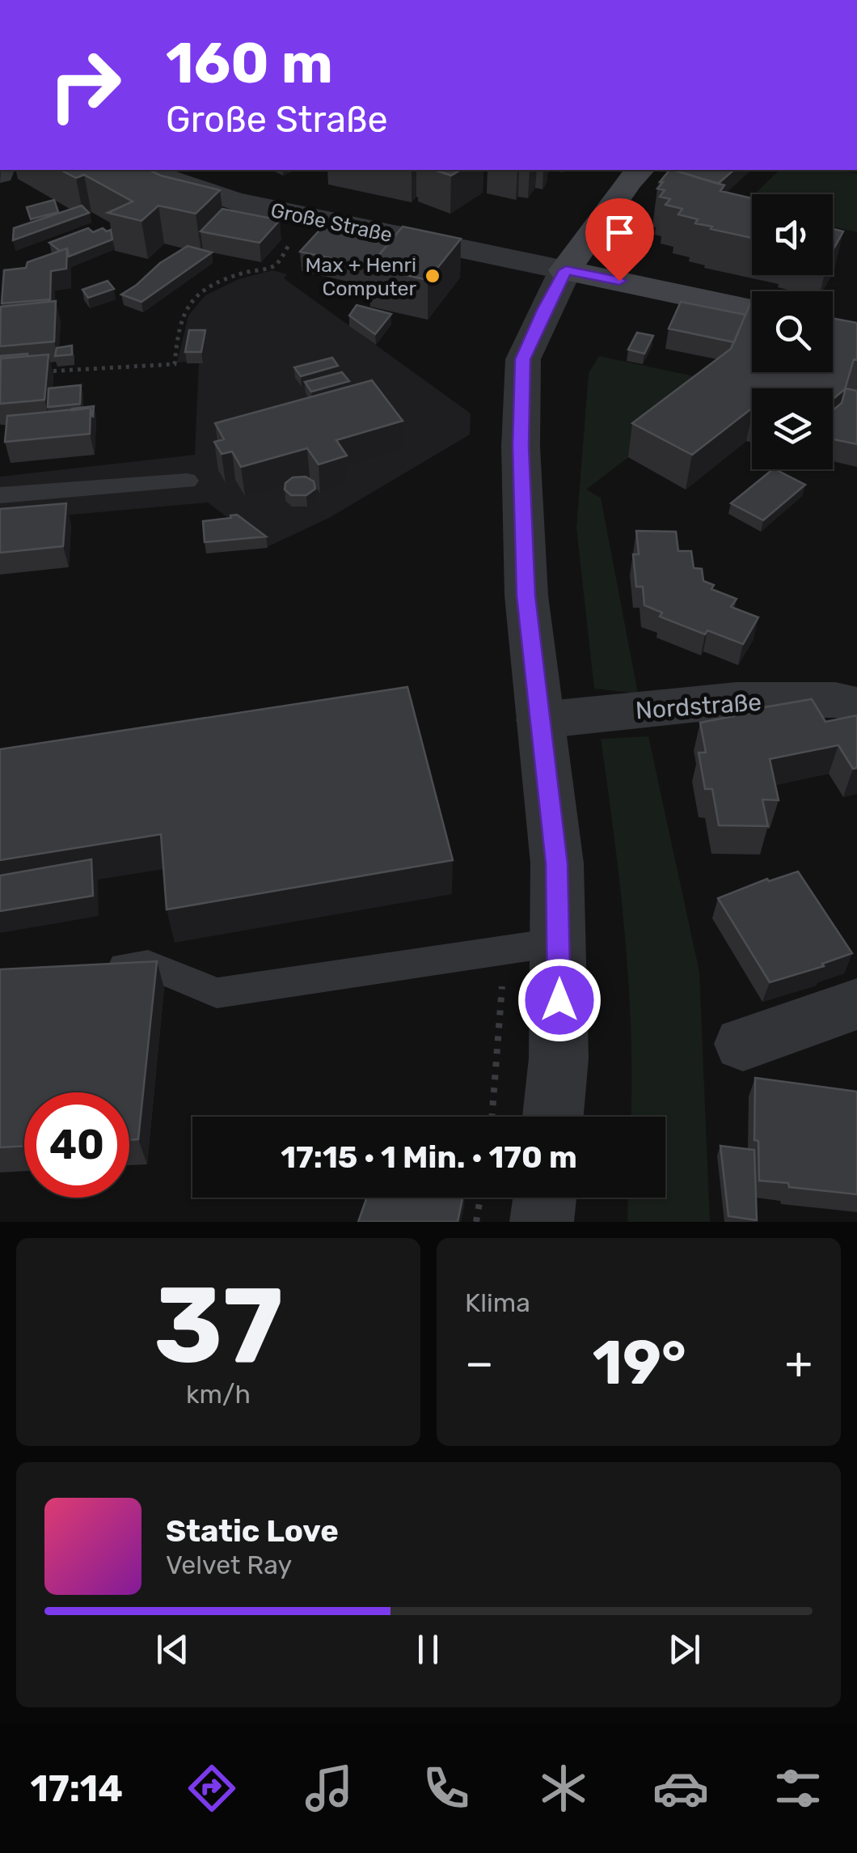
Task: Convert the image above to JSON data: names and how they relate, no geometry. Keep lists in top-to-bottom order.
{
  "streets": {
    "main road": ["Große Straße"],
    "street": ["Nordstraße"]
  },
  "places": ["Max + Henri Computer"],
  "page": {
    "turn": ["160 m", "Große Straße"],
    "limit": "40",
    "trip": "17:15 · 1 Min. · 170 m",
    "tile": [
      ["37", "km/h"],
      "Klima"
    ],
    "heat": ["−", "19°", "+"],
    "song": ["Static Love", "Velvet Ray"],
    "tabs": "17:14"
  }
}
